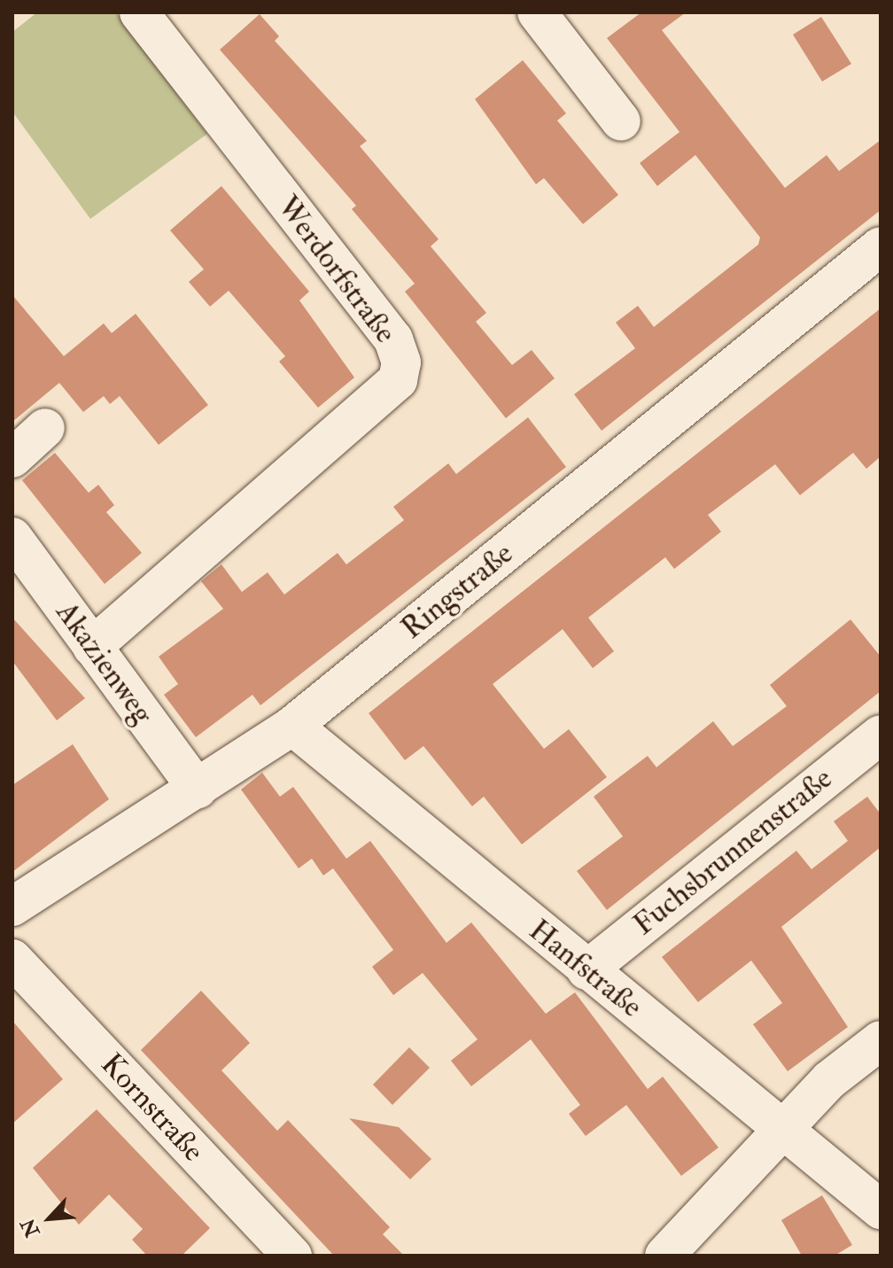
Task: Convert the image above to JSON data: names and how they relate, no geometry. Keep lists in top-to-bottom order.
{
  "streets": {
    "street": [
      "Werdorfstraße",
      "Ringstraße",
      "Akazienweg",
      "Fuchsbrunnenstraße",
      "Hanfstraße",
      "Kornstraße"
    ]
  },
  "crossings": [
    ["Werdorfstraße", "Akazienweg"],
    ["Ringstraße", "Akazienweg"],
    ["Ringstraße", "Hanfstraße"],
    ["Fuchsbrunnenstraße", "Hanfstraße"]
  ],
  "north": "bottom left"
}
